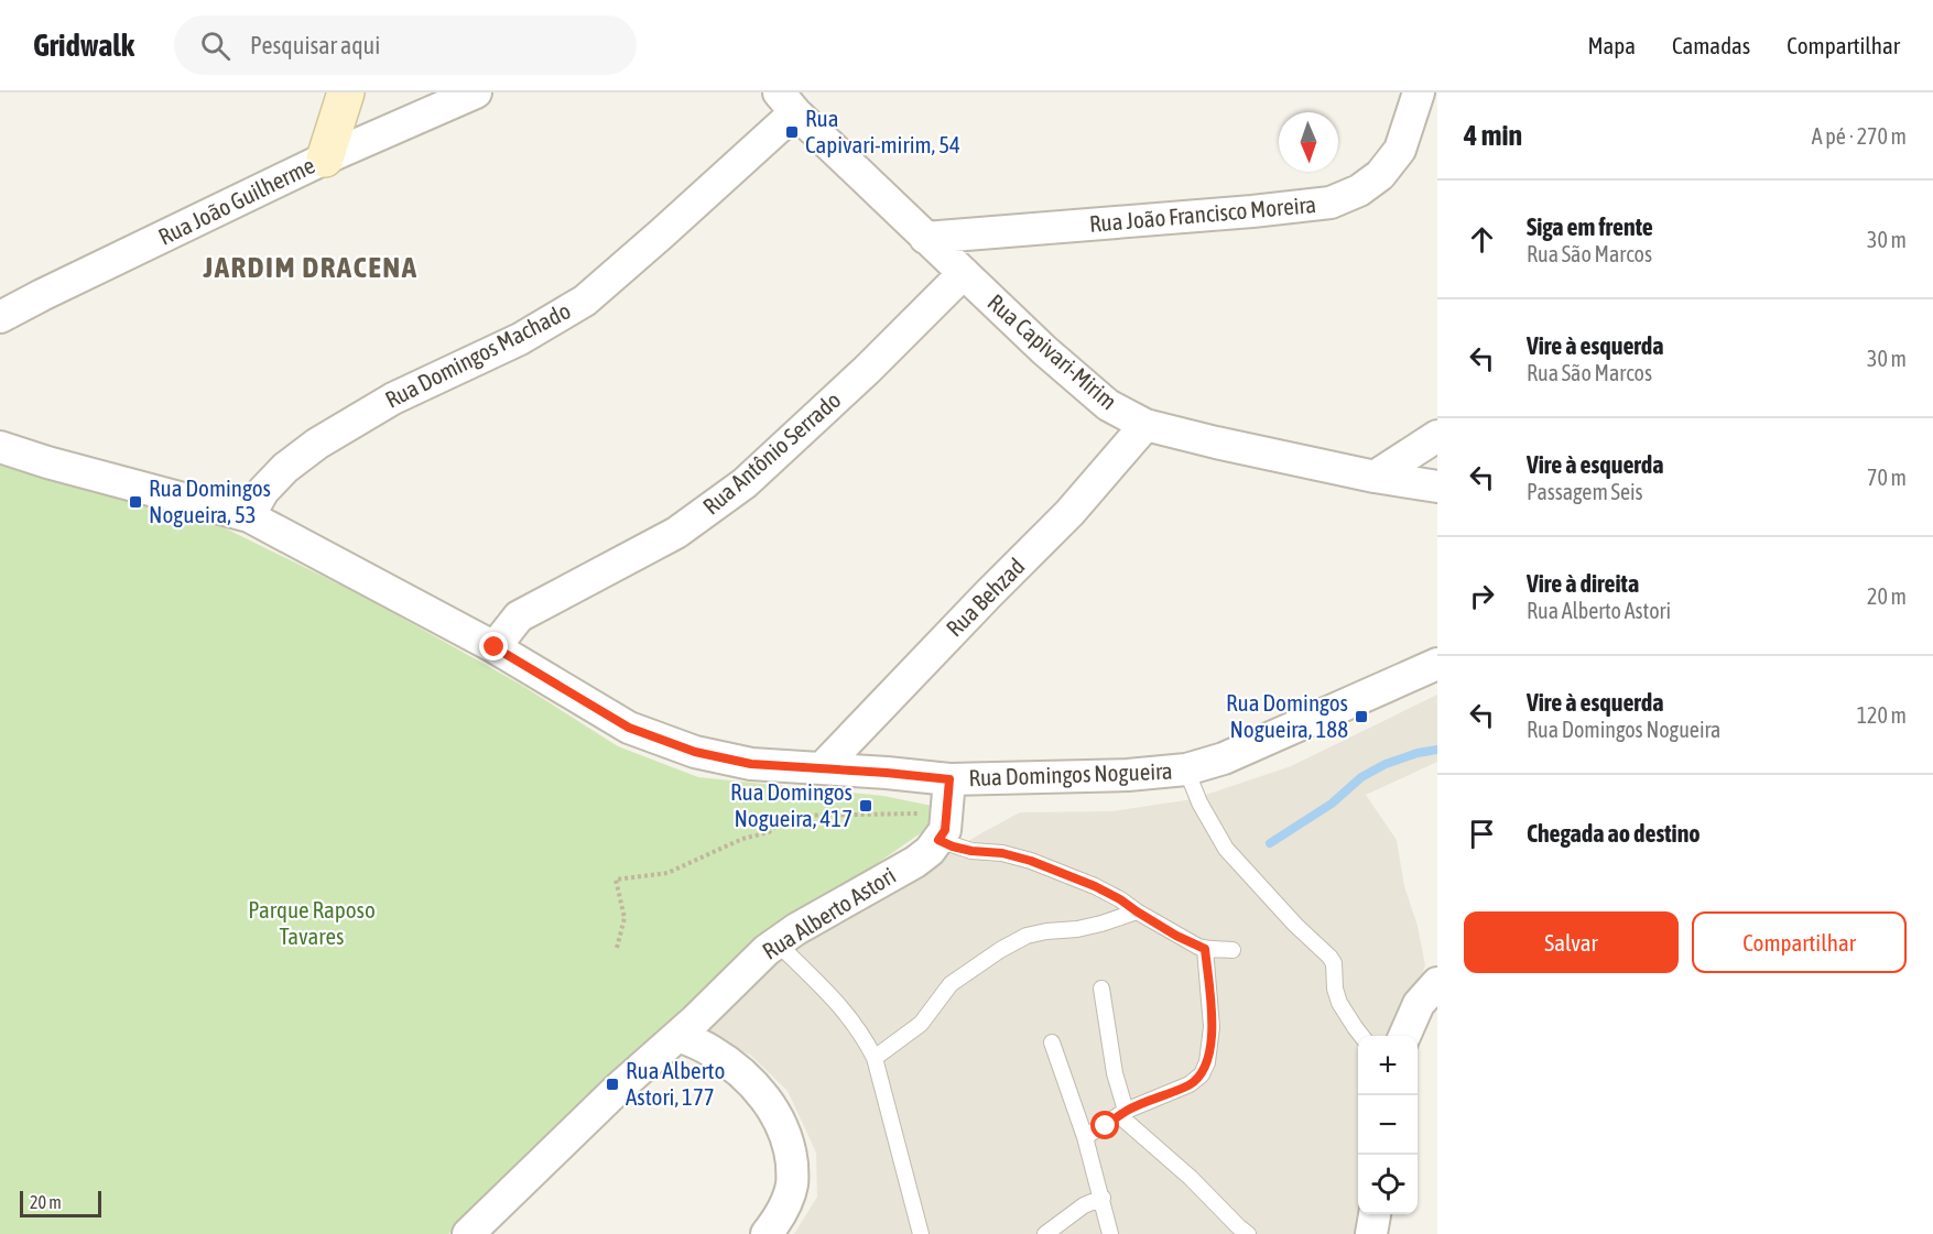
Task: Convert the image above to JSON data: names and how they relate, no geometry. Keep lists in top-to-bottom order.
{
  "streets": {
    "street": [
      "Rua João Guilherme",
      "Rua João Francisco Moreira",
      "Rua Capivari-Mirim",
      "Rua Domingos Machado",
      "Rua Antônio Serrado",
      "Rua Behzad",
      "Rua Domingos Nogueira",
      "Rua Alberto Astori"
    ]
  },
  "crossings": [
    ["Rua João Francisco Moreira", "Rua Capivari-Mirim"],
    ["Rua Capivari-Mirim", "Rua Domingos Machado"],
    ["Rua Capivari-Mirim", "Rua Antônio Serrado"],
    ["Rua Capivari-Mirim", "Rua Behzad"],
    ["Rua Domingos Machado", "Rua Domingos Nogueira"],
    ["Rua Antônio Serrado", "Rua Domingos Nogueira"],
    ["Rua Behzad", "Rua Domingos Nogueira"]
  ],
  "districts": ["JARDIM DRACENA"],
  "parks": ["Parque Raposo Tavares"],
  "places": {
    "transit": [
      "Rua Capivari-mirim, 54",
      "Rua Domingos Nogueira, 53",
      "Rua Domingos Nogueira, 188",
      "Rua Domingos Nogueira, 417",
      "Rua Alberto Astori, 177"
    ]
  },
  "scale_bar": "20 m",
  "north": "bottom",
  "page": {
    "header": "Gridwalk",
    "search": "Pesquisar aqui",
    "nav": ["Mapa", "Camadas", "Compartilhar"],
    "heading": ["4 min", "A pé · 270 m"],
    "list": [
      ["Siga em frente", "Rua São Marcos", "30 m"],
      ["Vire à esquerda", "Rua São Marcos", "30 m"],
      ["Vire à esquerda", "Passagem Seis", "70 m"],
      ["Vire à direita", "Rua Alberto Astori", "20 m"],
      ["Vire à esquerda", "Rua Domingos Nogueira", "120 m"],
      "Chegada ao destino"
    ],
    "buttons": ["Salvar", "Compartilhar"],
    "map_buttons": ["+", "−"],
    "scale": "20 m"
  }
}
